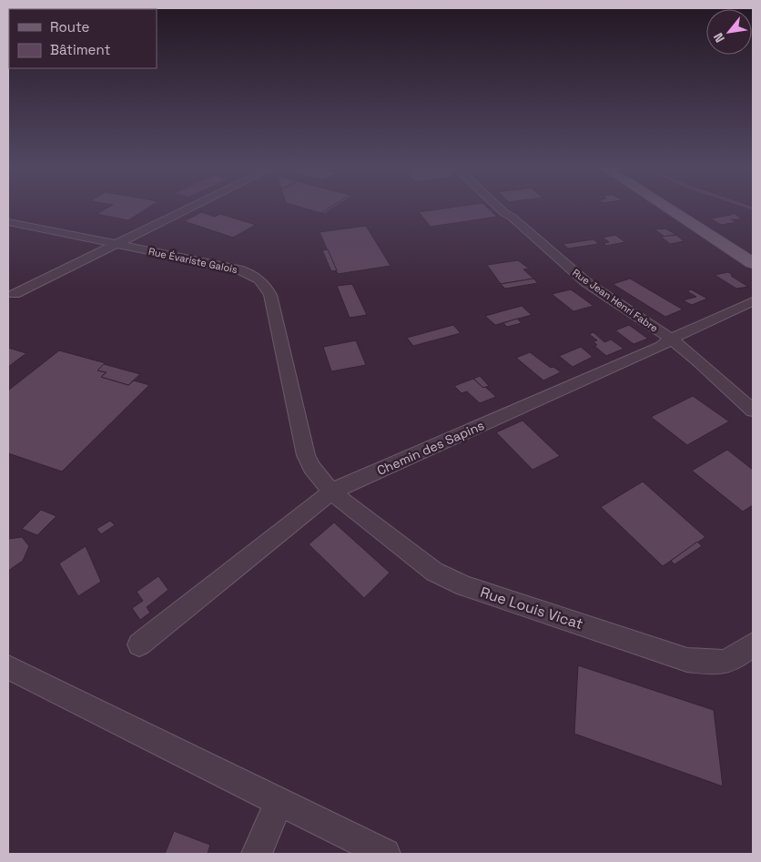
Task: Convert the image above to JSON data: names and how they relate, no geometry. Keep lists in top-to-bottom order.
{
  "streets": {
    "street": [
      "Rue Évariste Galois",
      "Rue Jean Henri Fabre",
      "Chemin des Sapins",
      "Rue Louis Vicat"
    ]
  },
  "crossings": [
    ["Rue Évariste Galois", "Chemin des Sapins"],
    ["Rue Évariste Galois", "Rue Louis Vicat"],
    ["Rue Jean Henri Fabre", "Chemin des Sapins"],
    ["Chemin des Sapins", "Rue Louis Vicat"]
  ],
  "legend": ["Route", "Bâtiment"],
  "north": "bottom left"
}
